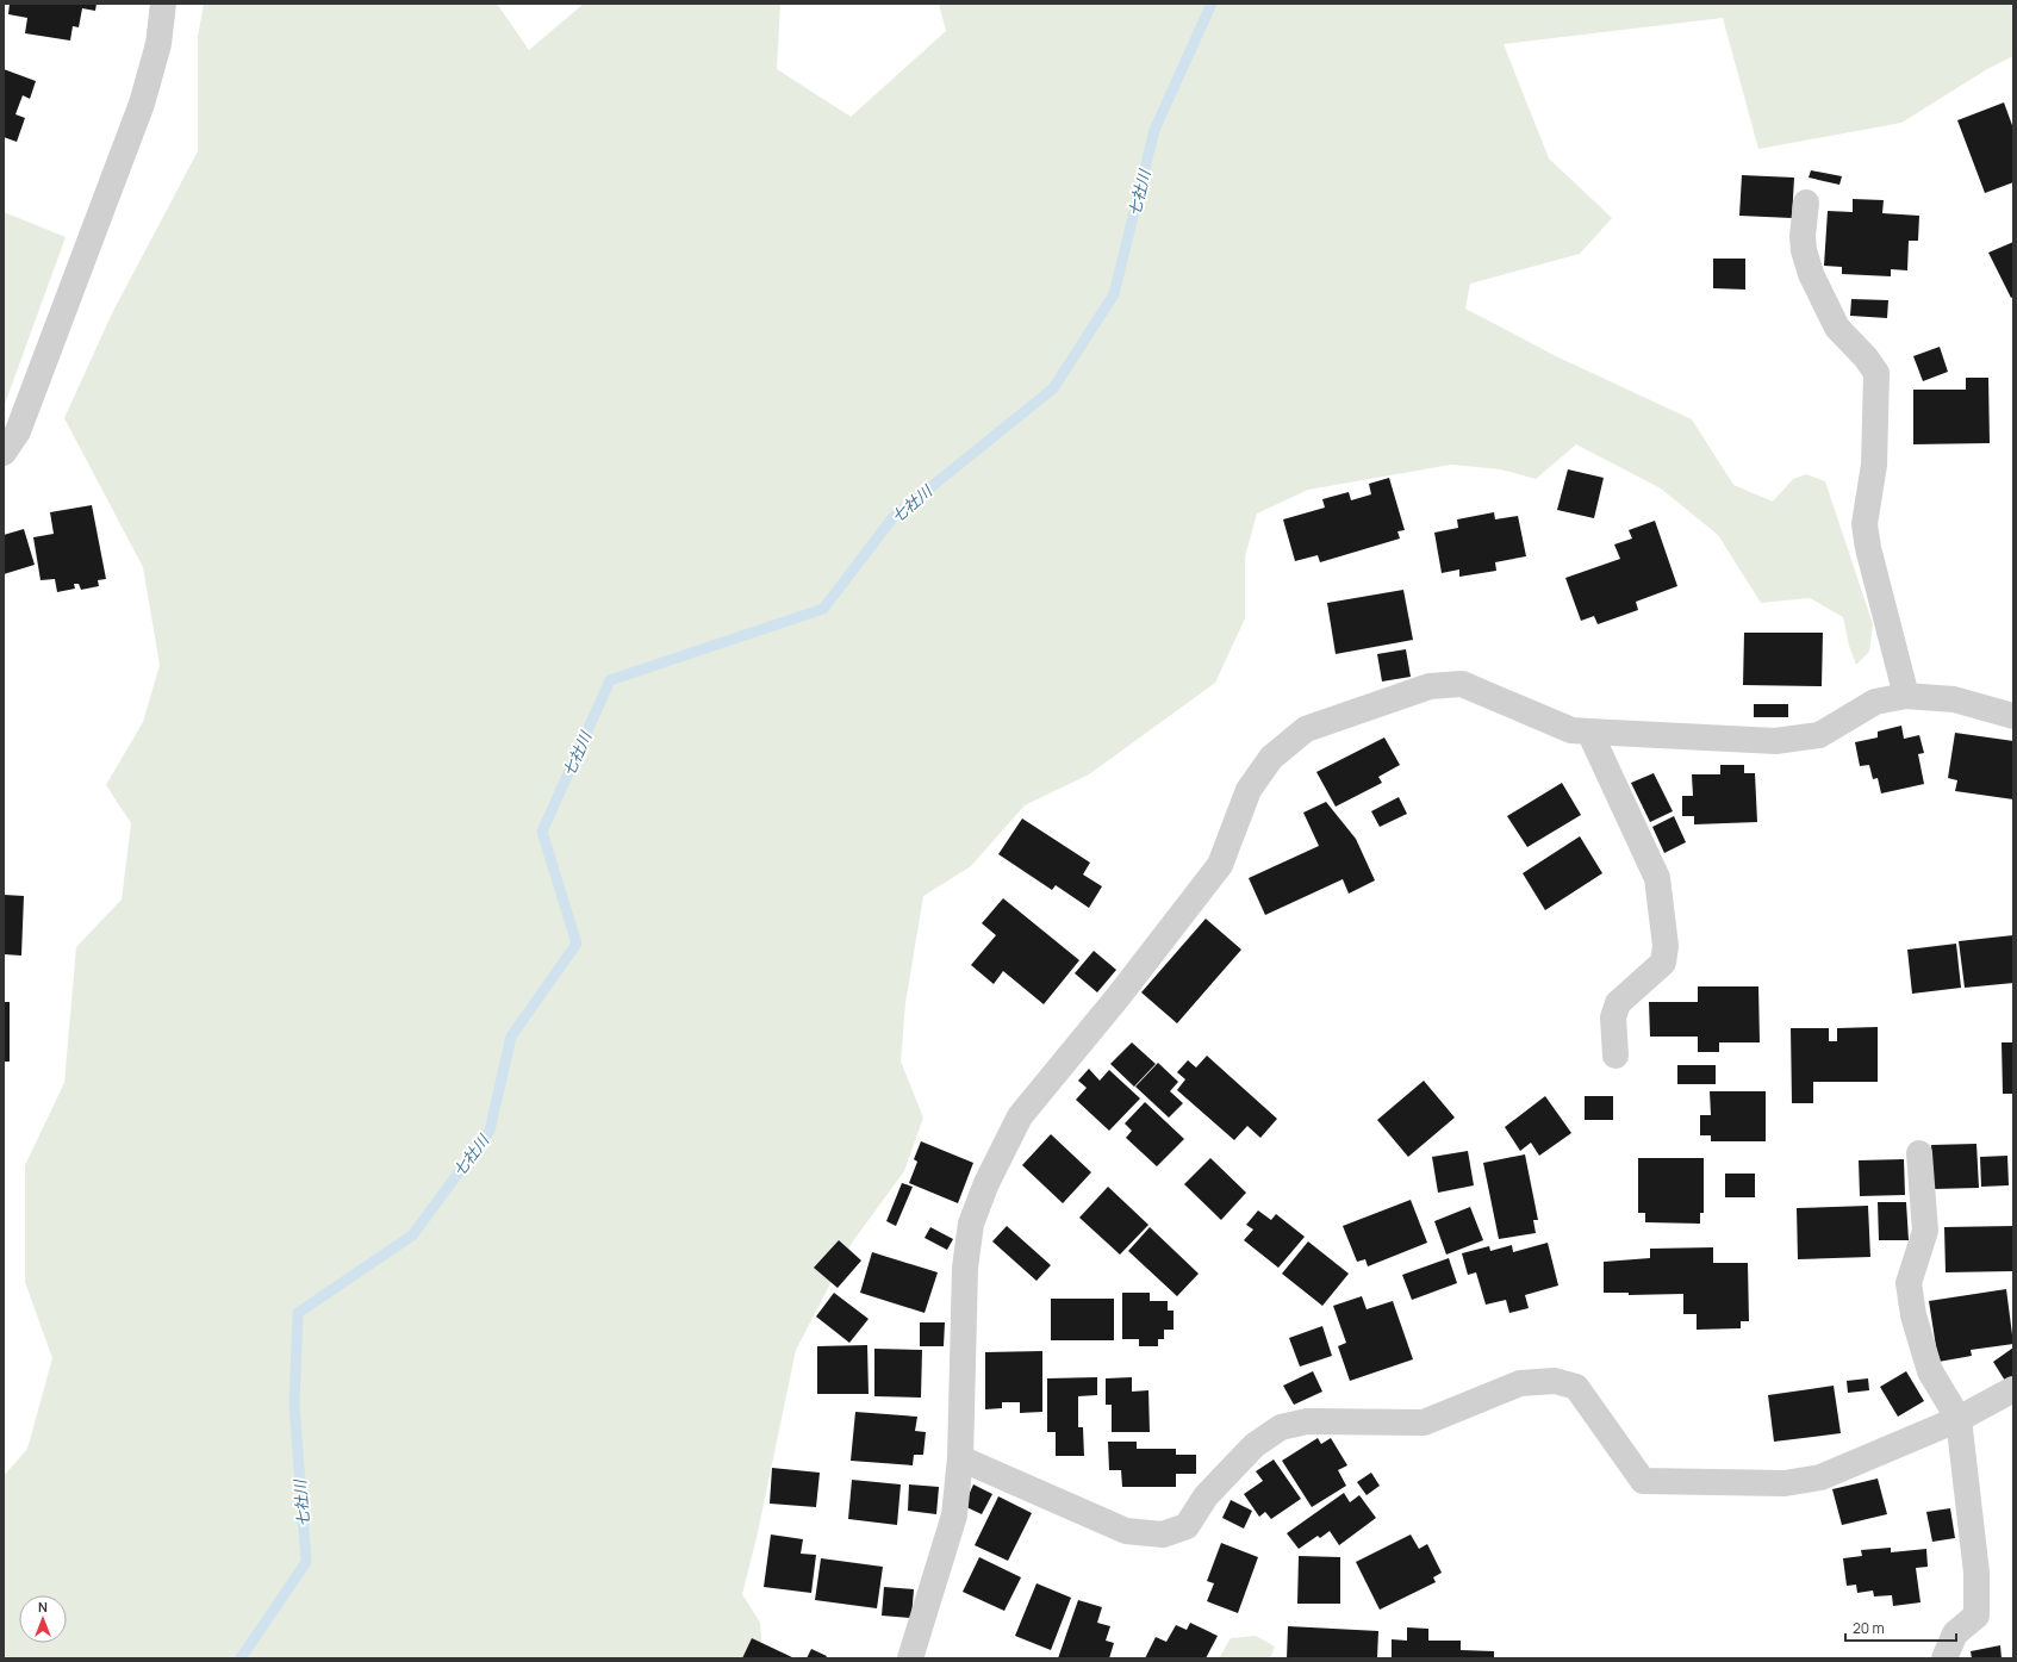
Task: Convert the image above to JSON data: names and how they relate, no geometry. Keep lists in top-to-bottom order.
{
  "water": ["七社川"],
  "scale_bar": "20 m",
  "north": "top"
}
